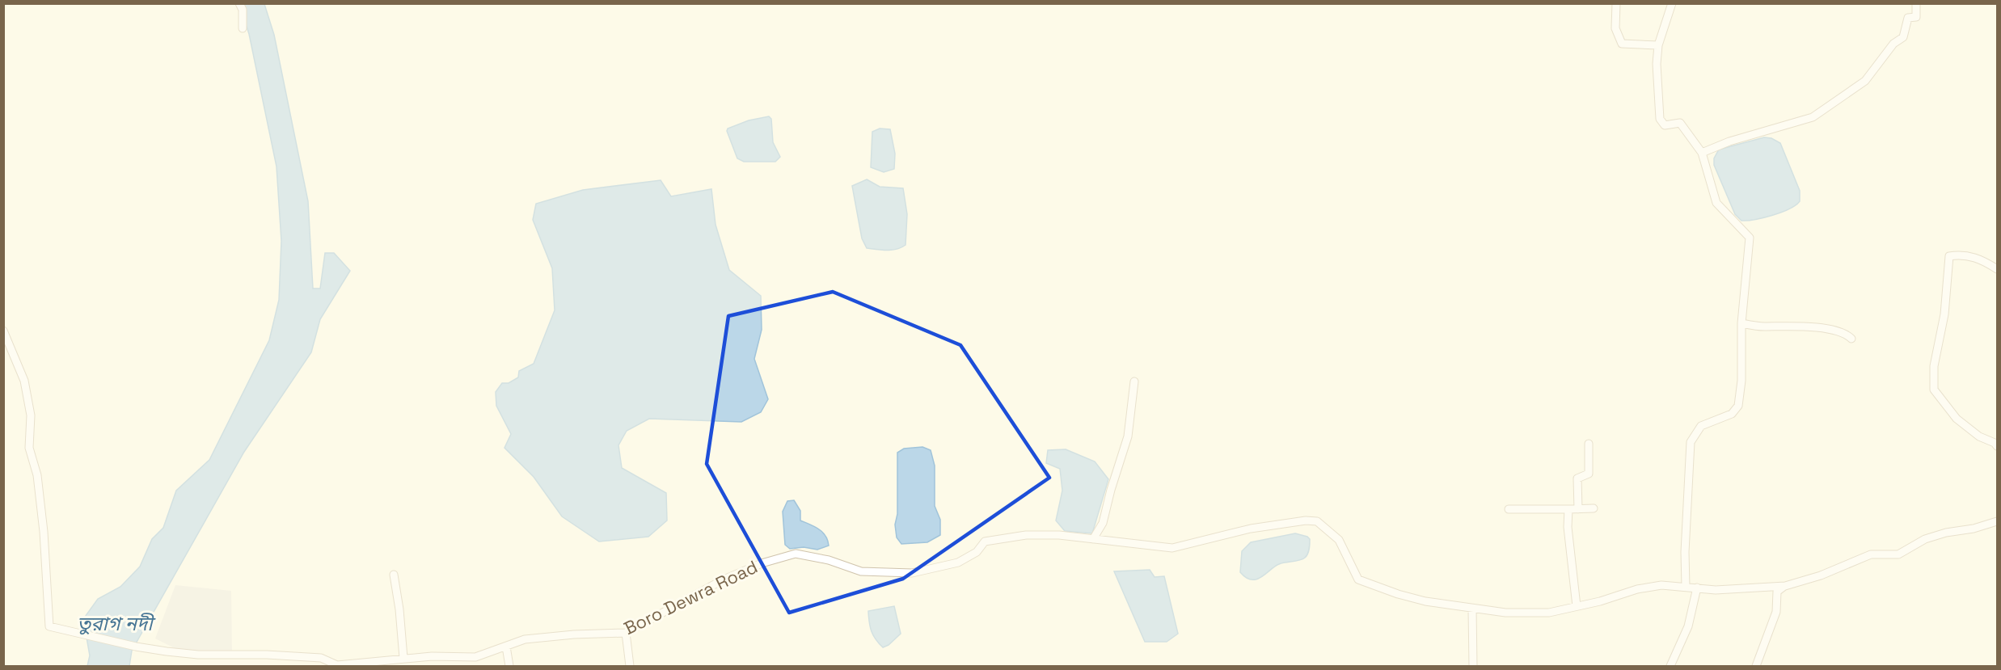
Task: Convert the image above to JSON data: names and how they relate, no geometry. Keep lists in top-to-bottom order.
{
  "streets": {
    "street": ["Boro Dewra Road"]
  },
  "water": ["তুরাগ নদী"]
}
